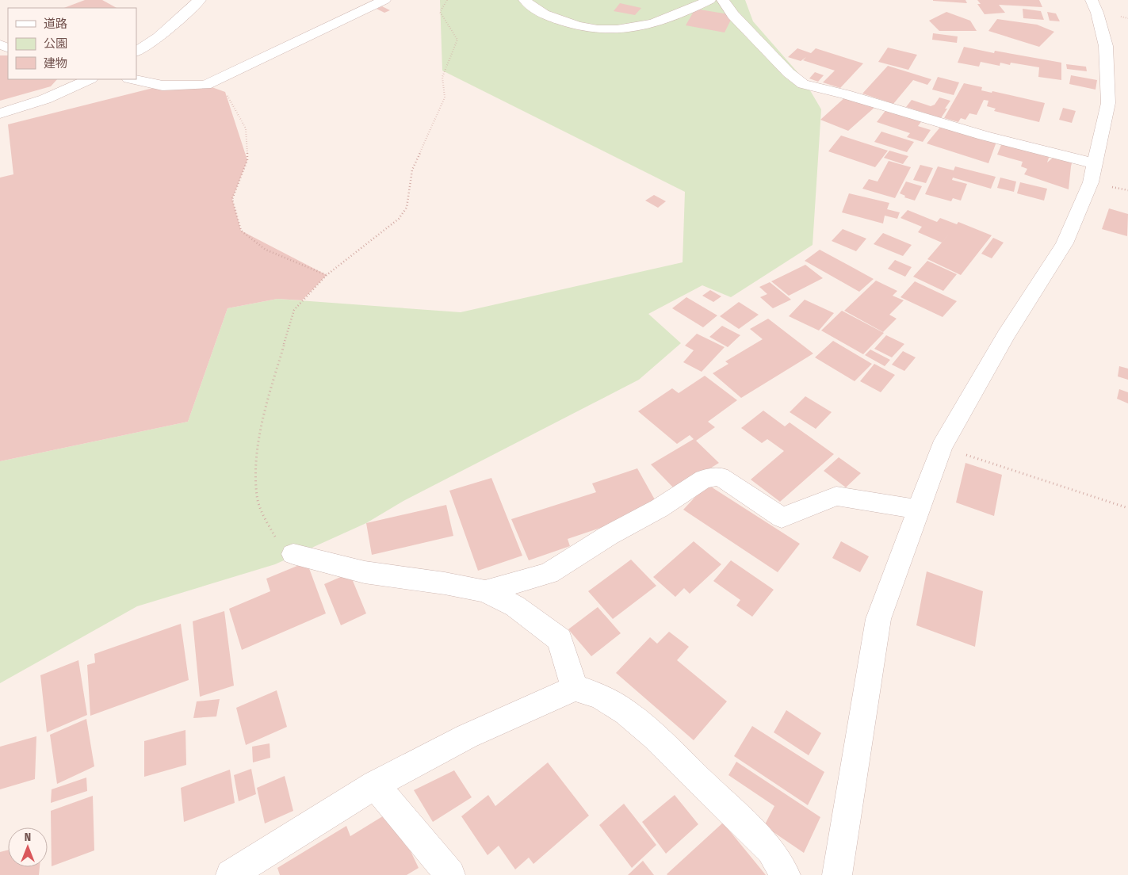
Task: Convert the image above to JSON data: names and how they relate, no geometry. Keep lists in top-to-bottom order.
{
  "legend": ["道路", "公園", "建物"],
  "north": "top"
}
